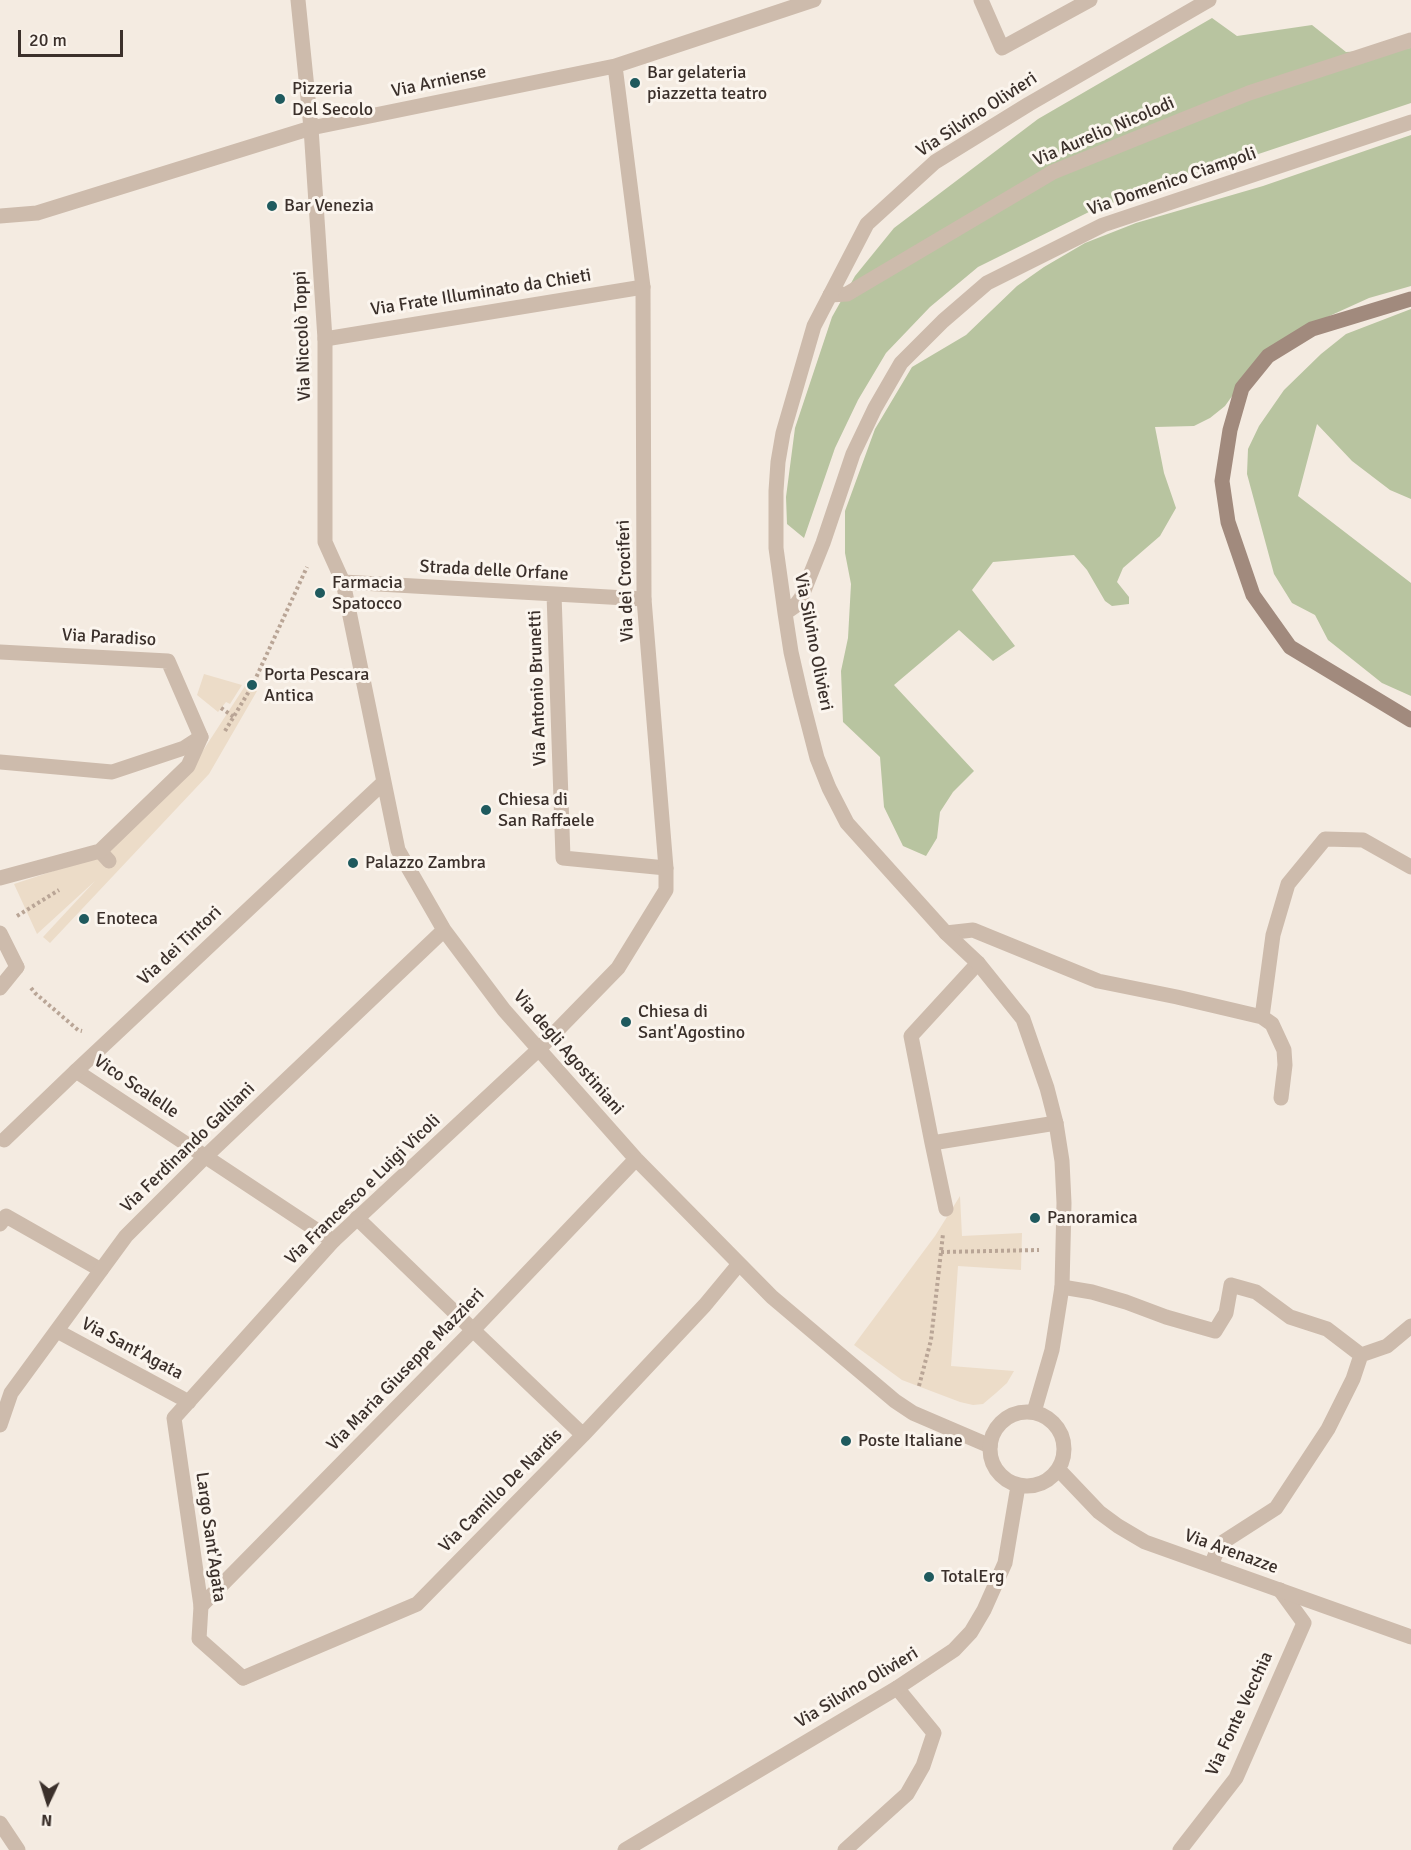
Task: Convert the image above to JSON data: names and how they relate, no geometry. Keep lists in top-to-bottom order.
{
  "streets": {
    "street": [
      "Via Arniense",
      "Via Silvino Olivieri",
      "Via Aurelio Nicolodi",
      "Via Domenico Ciampoli",
      "Via Frate Illuminato da Chieti",
      "Via Niccolò Toppi",
      "Strada delle Orfane",
      "Via dei Crociferi",
      "Via Paradiso",
      "Via Antonio Brunetti",
      "Via dei Tintori",
      "Via degli Agostiniani",
      "Vico Scalelle",
      "Via Ferdinando Galliani",
      "Via Francesco e Luigi Vicoli",
      "Via Sant'Agata",
      "Via Maria Giuseppe Mazzieri",
      "Via Camillo De Nardis",
      "Largo Sant'Agata",
      "Via Arenazze",
      "Via Fonte Vecchia"
    ]
  },
  "crossings": [
    ["Via Arniense", "Via Niccolò Toppi"],
    ["Via Arniense", "Via dei Crociferi"],
    ["Via Silvino Olivieri", "Via Aurelio Nicolodi"],
    ["Via Silvino Olivieri", "Via Domenico Ciampoli"],
    ["Via Silvino Olivieri", "Via degli Agostiniani"],
    ["Via Silvino Olivieri", "Via Arenazze"],
    ["Via Frate Illuminato da Chieti", "Via Niccolò Toppi"],
    ["Via Frate Illuminato da Chieti", "Via dei Crociferi"],
    ["Via Niccolò Toppi", "Via degli Agostiniani"],
    ["Strada delle Orfane", "Via dei Crociferi"],
    ["Strada delle Orfane", "Via Antonio Brunetti"],
    ["Strada delle Orfane", "Via degli Agostiniani"],
    ["Via dei Crociferi", "Via Antonio Brunetti"],
    ["Via dei Crociferi", "Via degli Agostiniani"],
    ["Via dei Crociferi", "Via Francesco e Luigi Vicoli"],
    ["Via dei Tintori", "Via degli Agostiniani"],
    ["Via dei Tintori", "Vico Scalelle"],
    ["Via degli Agostiniani", "Via Ferdinando Galliani"],
    ["Via degli Agostiniani", "Via Francesco e Luigi Vicoli"],
    ["Via degli Agostiniani", "Via Maria Giuseppe Mazzieri"],
    ["Via degli Agostiniani", "Via Camillo De Nardis"],
    ["Via degli Agostiniani", "Via Arenazze"],
    ["Vico Scalelle", "Via Ferdinando Galliani"],
    ["Vico Scalelle", "Via Francesco e Luigi Vicoli"],
    ["Via Ferdinando Galliani", "Via Sant'Agata"],
    ["Via Francesco e Luigi Vicoli", "Via Sant'Agata"],
    ["Via Francesco e Luigi Vicoli", "Largo Sant'Agata"],
    ["Via Maria Giuseppe Mazzieri", "Largo Sant'Agata"],
    ["Via Camillo De Nardis", "Largo Sant'Agata"],
    ["Via Arenazze", "Via Fonte Vecchia"]
  ],
  "places": [
    "Bar gelateria piazzetta teatro",
    "Pizzeria Del Secolo",
    "Bar Venezia",
    "Farmacia Spatocco",
    "Porta Pescara Antica",
    "Chiesa di San Raffaele",
    "Palazzo Zambra",
    "Enoteca",
    "Chiesa di Sant'Agostino",
    "Panoramica",
    "Poste Italiane",
    "TotalErg"
  ],
  "scale_bar": "20 m",
  "north": "bottom"
}
